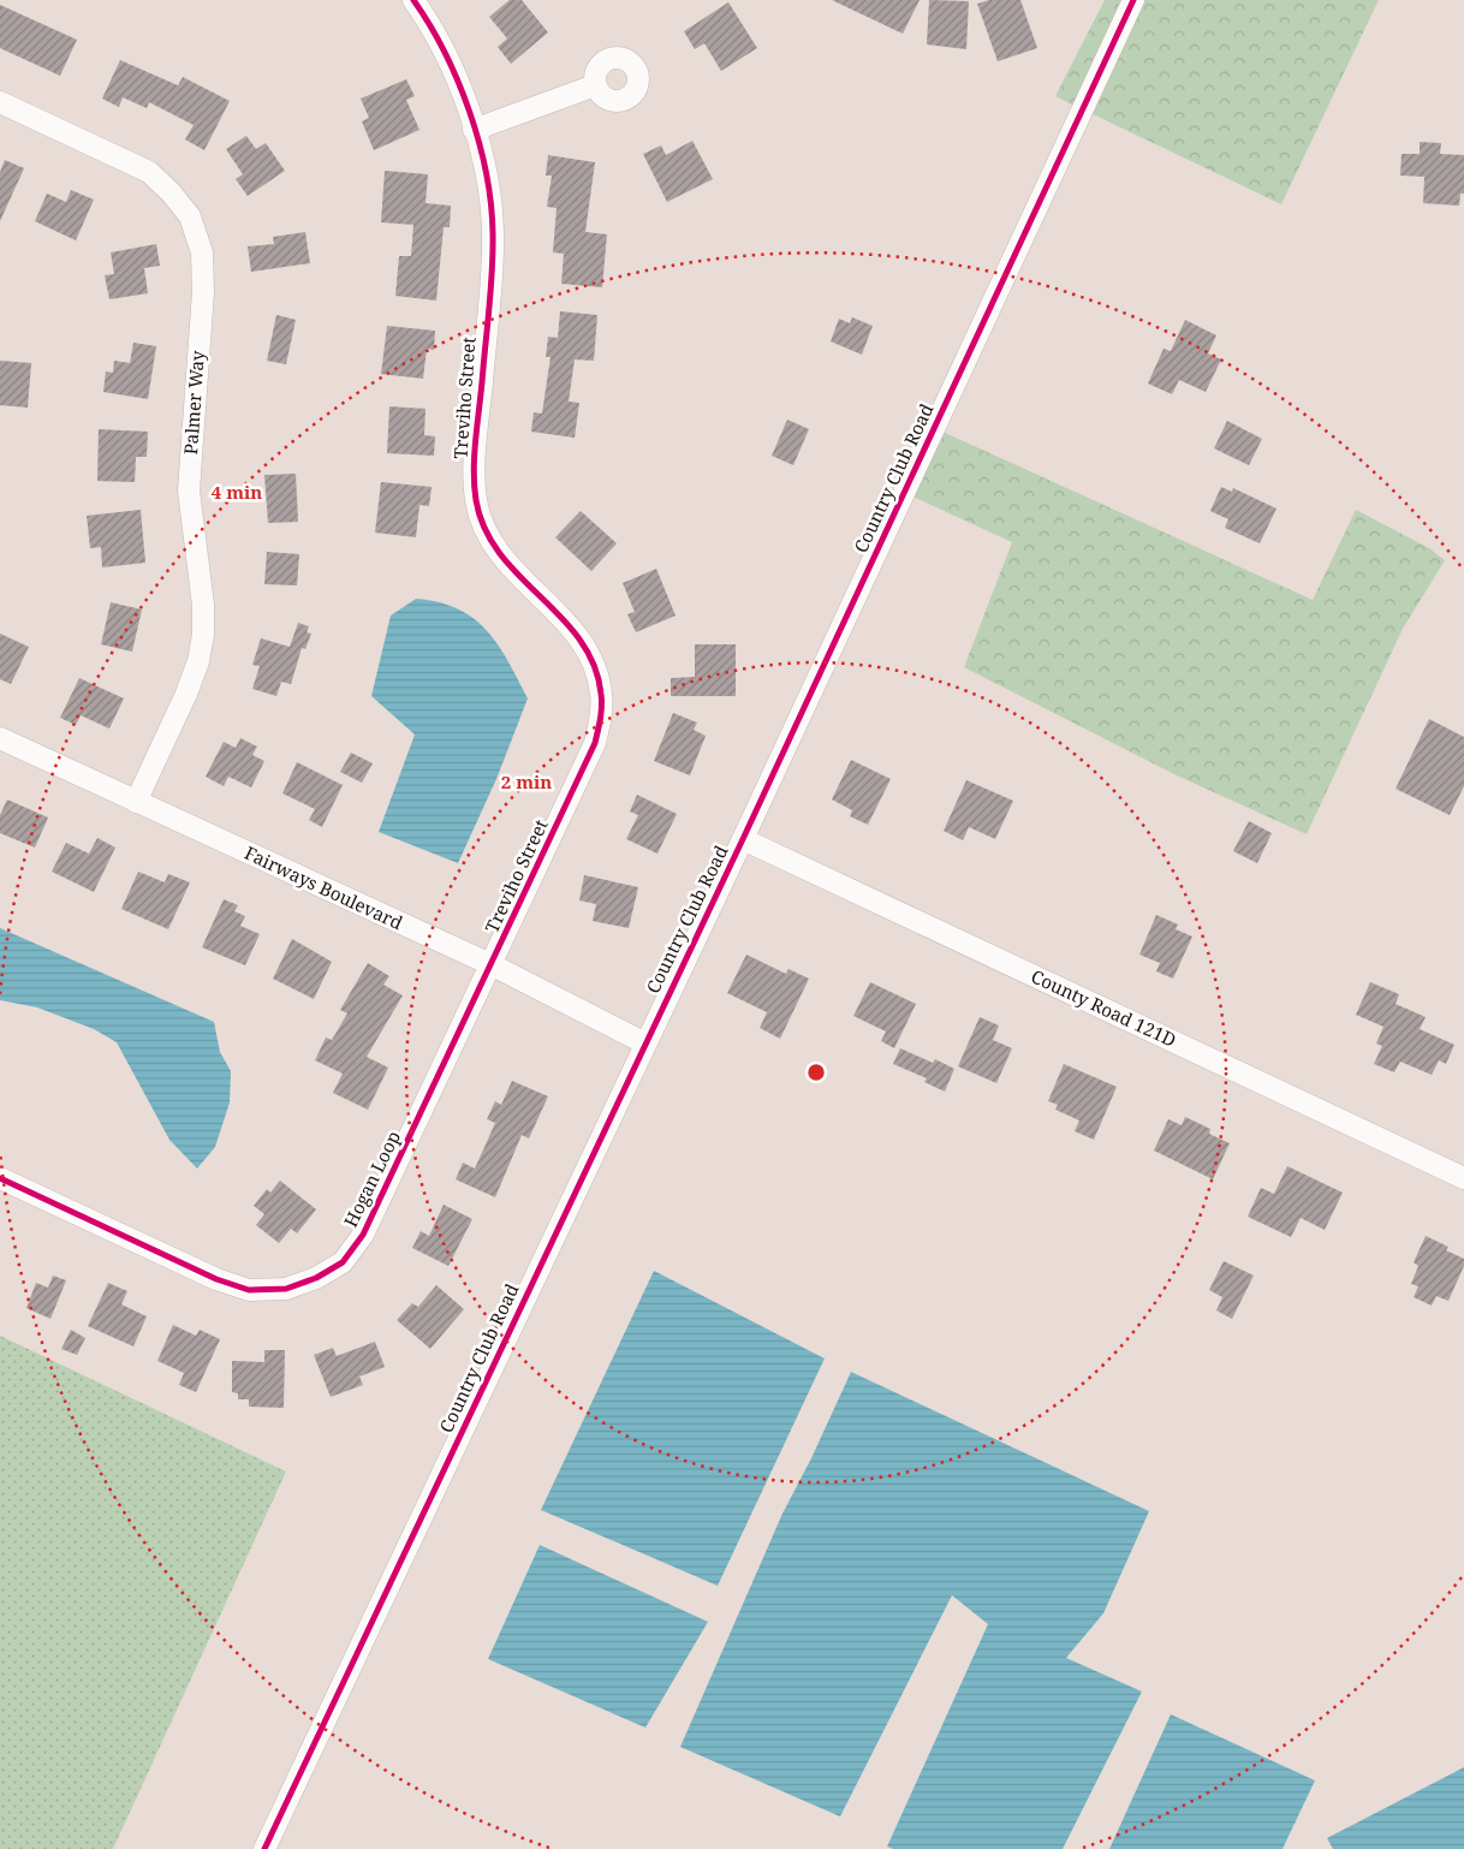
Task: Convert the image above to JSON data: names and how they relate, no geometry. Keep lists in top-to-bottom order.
{
  "streets": {
    "street": [
      "Treviho Street",
      "Palmer Way",
      "Country Club Road",
      "Fairways Boulevard",
      "County Road 121D",
      "Hogan Loop"
    ]
  },
  "crossings": [
    ["Treviho Street", "Fairways Boulevard"],
    ["Treviho Street", "Hogan Loop"],
    ["Palmer Way", "Fairways Boulevard"],
    ["Country Club Road", "Fairways Boulevard"],
    ["Country Club Road", "County Road 121D"],
    ["Fairways Boulevard", "Hogan Loop"]
  ],
  "rings": ["4 min", "2 min"]
}
